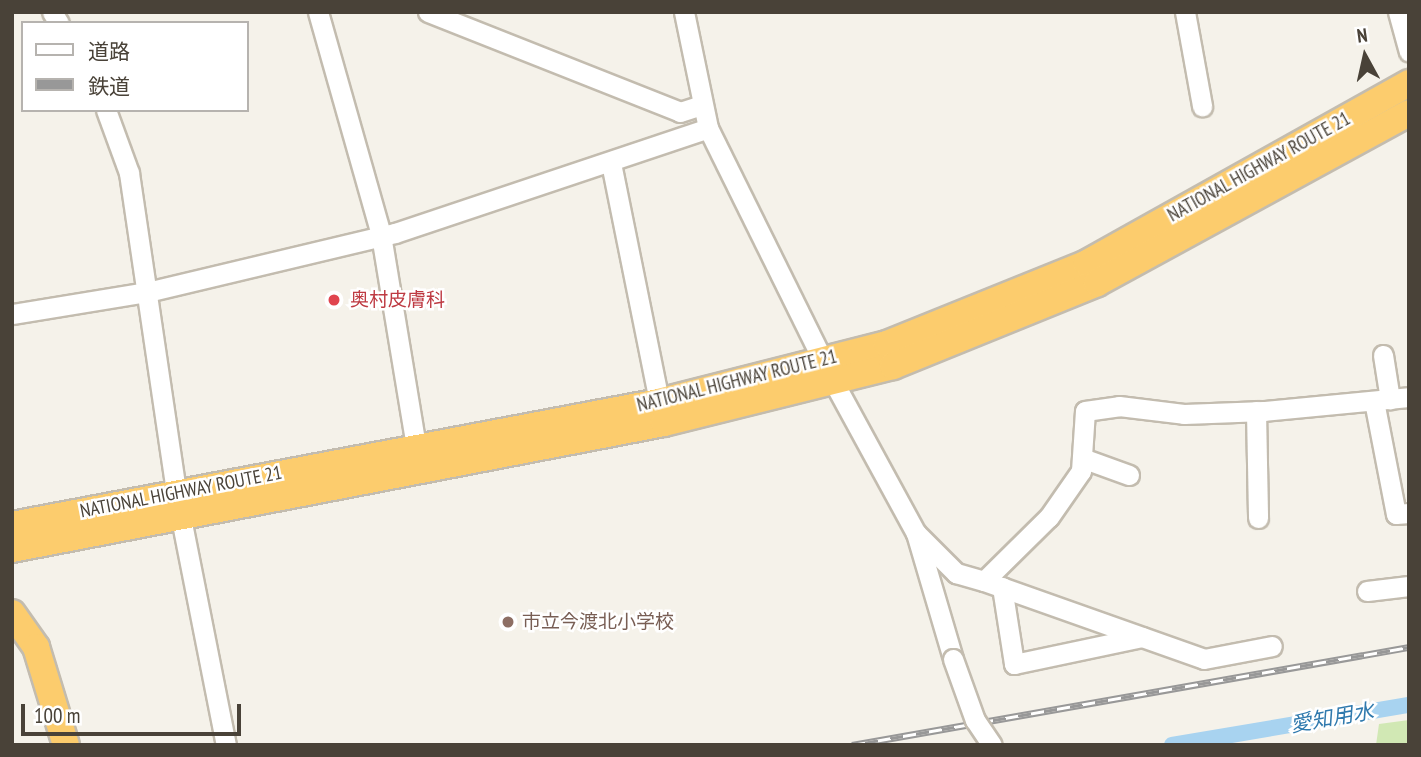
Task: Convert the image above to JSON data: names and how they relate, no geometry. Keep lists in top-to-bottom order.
{
  "streets": {
    "highway": ["NATIONAL HIGHWAY ROUTE 21"]
  },
  "water": ["愛知用水"],
  "places": ["奥村皮膚科", "市立今渡北小学校"],
  "legend": ["道路", "鉄道"],
  "scale_bar": "100 m",
  "north": "top"
}
